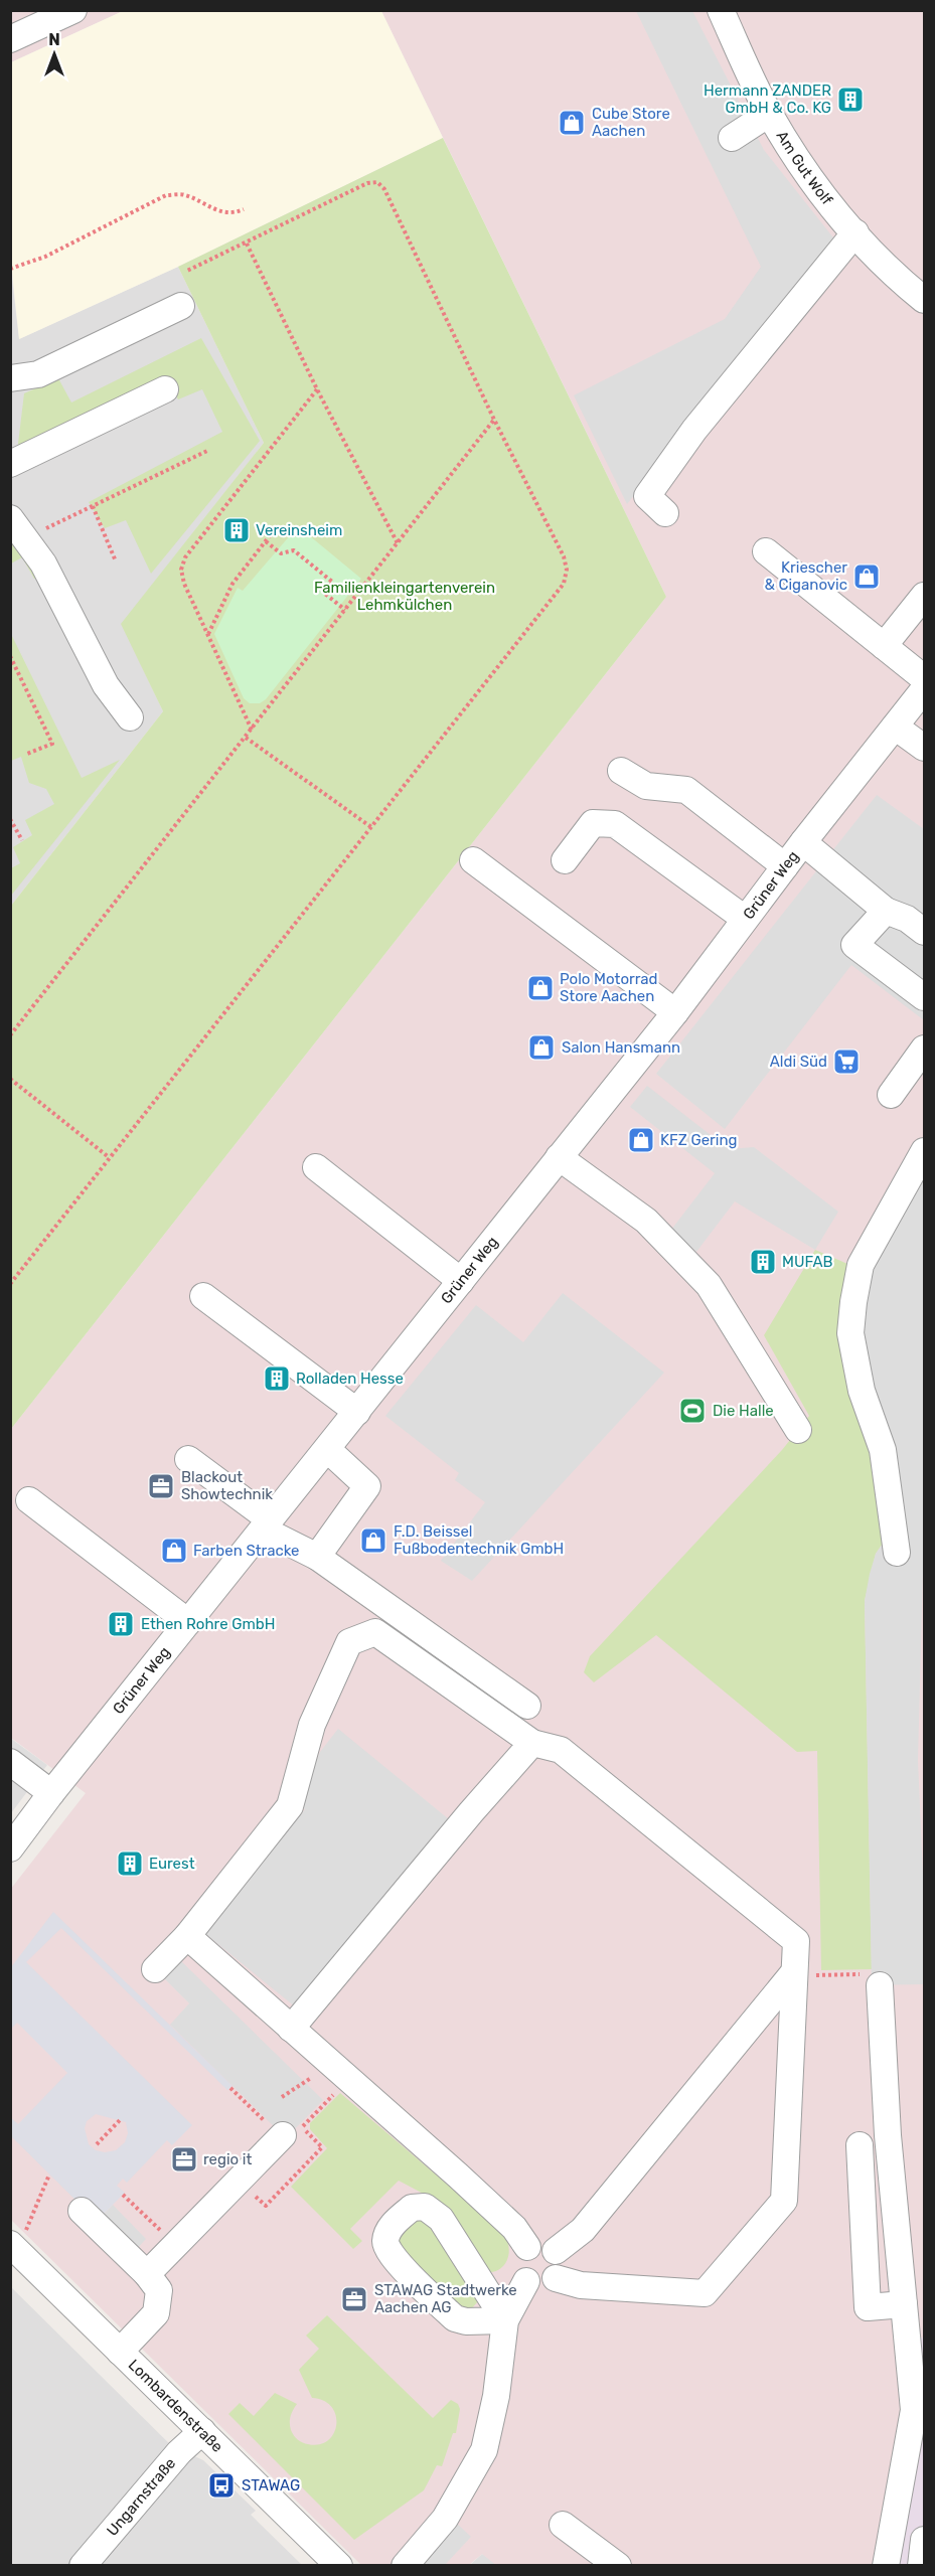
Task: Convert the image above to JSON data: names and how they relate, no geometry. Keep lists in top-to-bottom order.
{
  "streets": {
    "street": [
      "Am Gut Wolf",
      "Grüner Weg",
      "Lombardenstraße",
      "Ungarnstraße"
    ]
  },
  "crossings": [
    ["Lombardenstraße", "Ungarnstraße"]
  ],
  "parks": ["Familienkleingartenverein Lehmkülchen"],
  "places": {
    "building": [
      "Hermann ZANDER GmbH & Co. KG",
      "Vereinsheim",
      "MUFAB",
      "Rolladen Hesse",
      "Ethen Rohre GmbH",
      "Eurest"
    ],
    "shop": [
      "Cube Store Aachen",
      "Kriescher & Ciganovic",
      "Polo Motorrad Store Aachen",
      "Salon Hansmann",
      "KFZ Gering",
      "F.D. Beissel Fußbodentechnik GmbH",
      "Farben Stracke"
    ],
    "supermarket": ["Aldi Süd"],
    "sports": ["Die Halle"],
    "office": ["Blackout Showtechnik", "regio it", "STAWAG Stadtwerke Aachen AG"],
    "bus stop": ["STAWAG"]
  },
  "north": "top"
}
